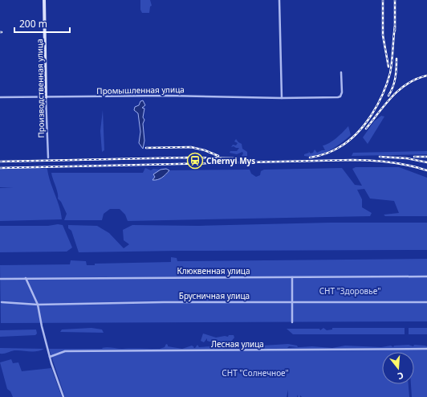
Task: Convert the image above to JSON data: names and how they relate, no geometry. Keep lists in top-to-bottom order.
{
  "streets": {
    "street": [
      "Производственная улица",
      "Промышленная улица",
      "Клюквенная улица",
      "Брусничная улица",
      "Лесная улица"
    ]
  },
  "crossings": [
    ["Производственная улица", "Промышленная улица"]
  ],
  "parks": ["СНТ \"Здоровье\"", "СНТ \"Солнечное\""],
  "places": {
    "station": ["Chernyi Mys"]
  },
  "scale_bar": "200 m",
  "north": "bottom"
}
